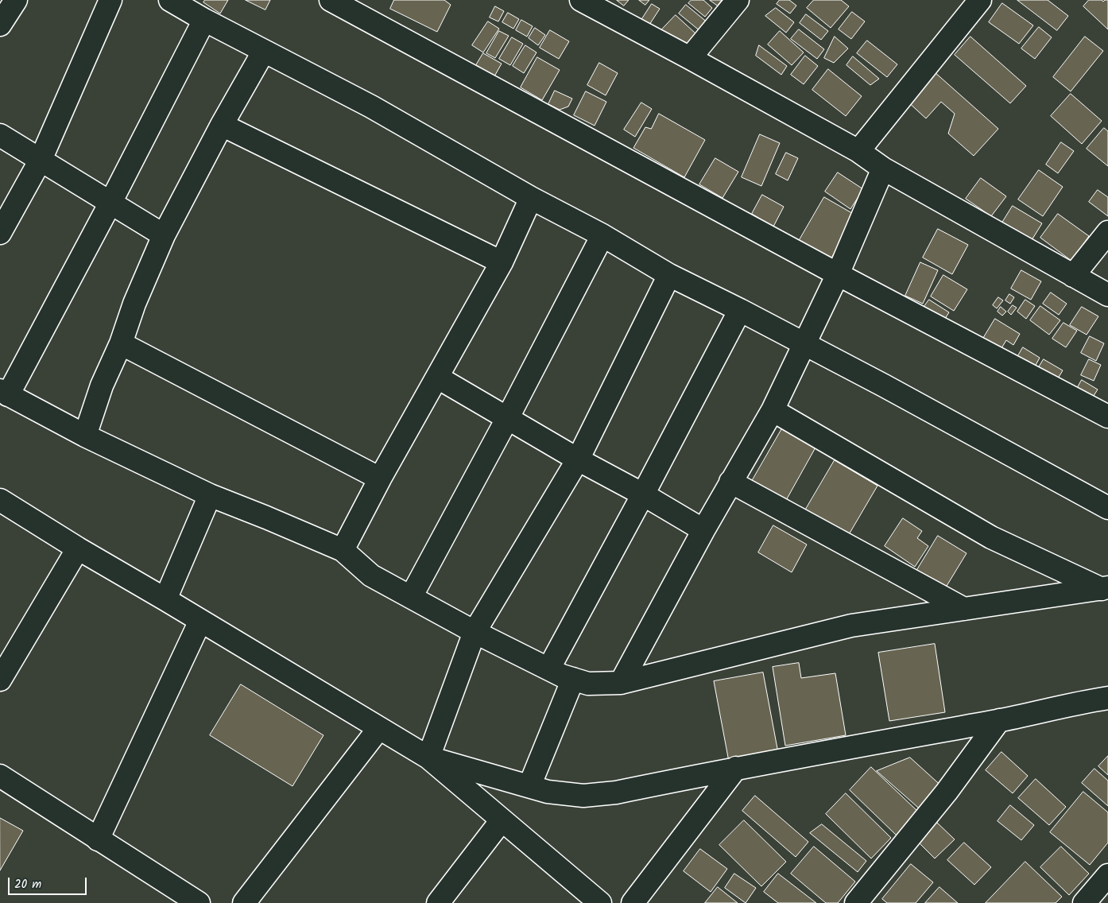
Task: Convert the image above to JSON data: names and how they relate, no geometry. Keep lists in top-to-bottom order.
{
  "scale_bar": "20 m"
}
